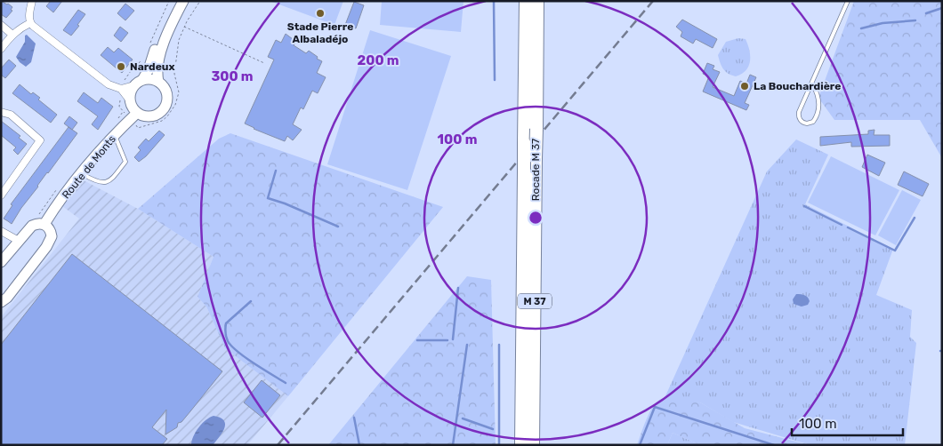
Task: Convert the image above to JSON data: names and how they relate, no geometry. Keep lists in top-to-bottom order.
{
  "streets": {
    "highway": ["Rocade M 37", "M 37"],
    "main road": ["Route de Monts"]
  },
  "places": ["Stade Pierre Albaladéjo", "Nardeux", "La Bouchardière"],
  "scale_bar": "100 m",
  "rings": ["200 m", "300 m", "100 m"]
}
